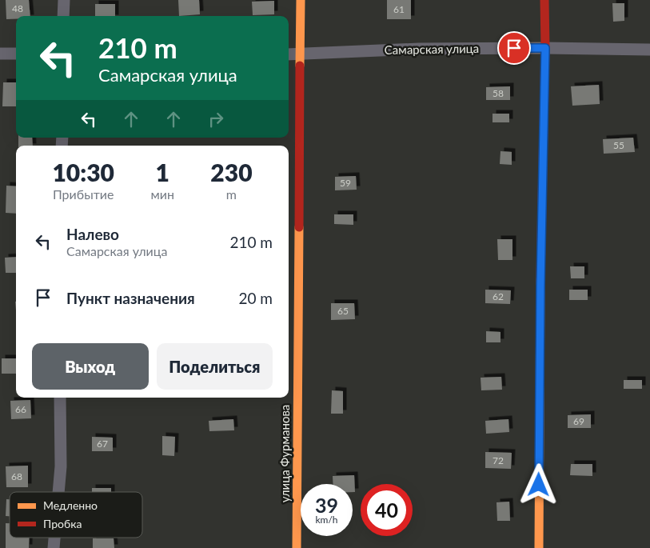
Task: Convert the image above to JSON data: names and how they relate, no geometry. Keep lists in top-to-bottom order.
{
  "streets": {
    "street": ["Самарская улица", "улица Фурманова"]
  },
  "crossings": [
    ["Самарская улица", "улица Фурманова"]
  ],
  "house_numbers": [
    "48",
    "61",
    "58",
    "55",
    "59",
    "62",
    "65",
    "66",
    "69",
    "67",
    "72",
    "68"
  ],
  "legend": ["Медленно", "Пробка"],
  "page": {
    "turn": ["210 m", "Самарская улица"],
    "eta": [
      "10:30",
      "Прибытие",
      "1",
      "мин",
      "230",
      "m"
    ],
    "list": [
      {
        "name": "Налево",
        "note": "Самарская улица",
        "value": "210 m"
      },
      {
        "name": "Пункт назначения",
        "value": "20 m"
      }
    ],
    "buttons": ["Выход", "Поделиться"],
    "speed": "39 km/h",
    "limit": "40"
  }
}
